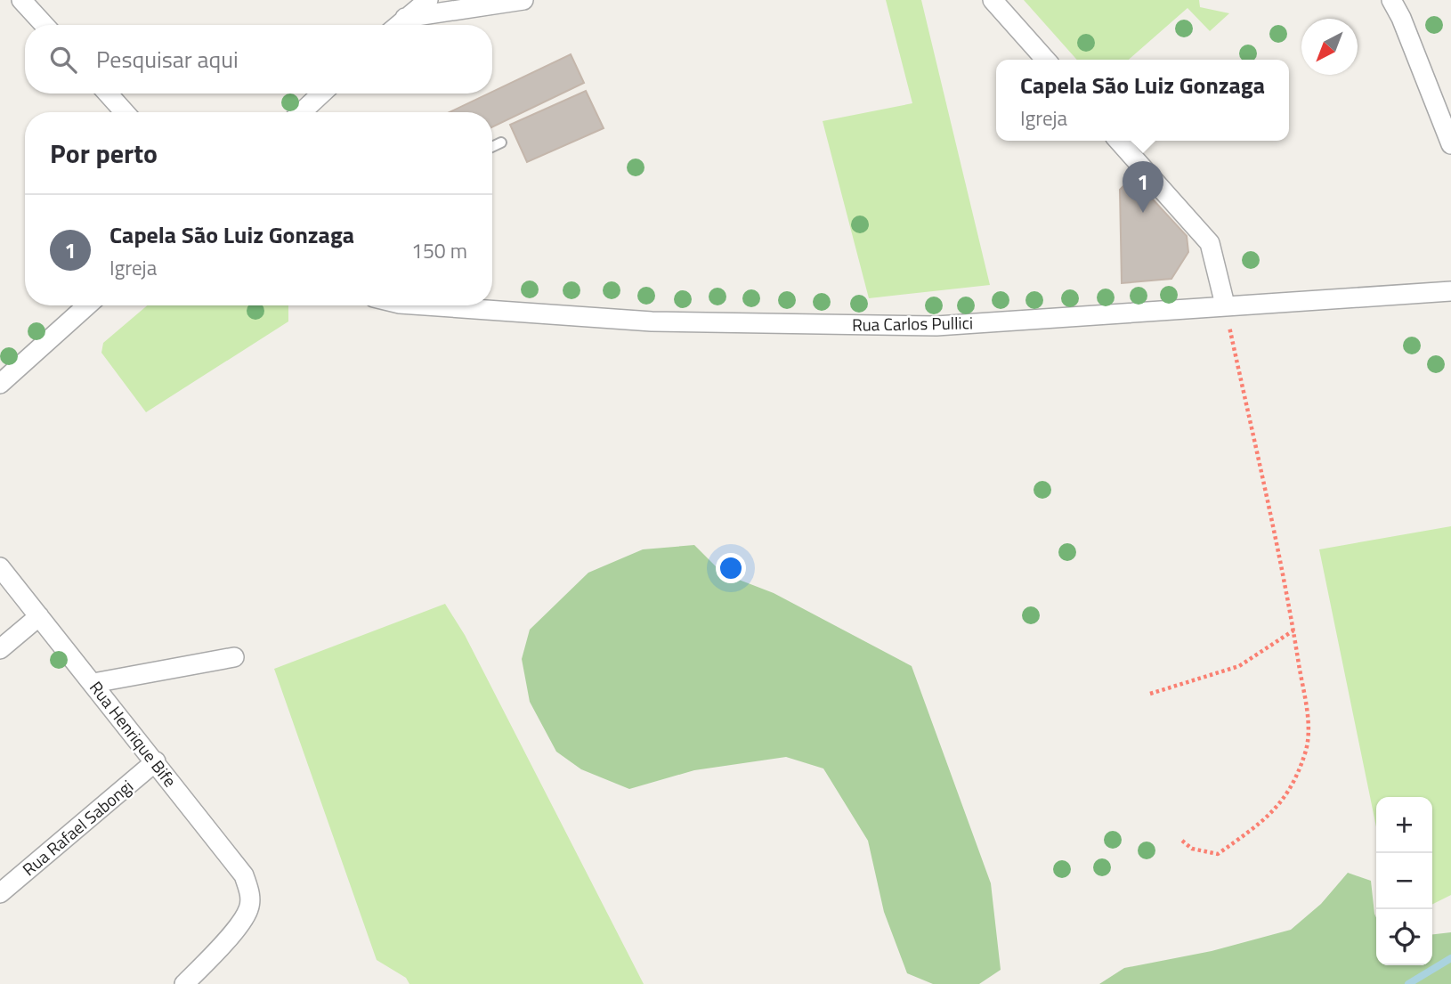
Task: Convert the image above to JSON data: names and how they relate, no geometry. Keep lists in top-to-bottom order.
{
  "streets": {
    "street": ["Rua Carlos Pullici", "Rua Henrique Bife", "Rua Rafael Sabongi"]
  },
  "crossings": [
    ["Rua Henrique Bife", "Rua Rafael Sabongi"]
  ],
  "north": "bottom left",
  "page": {
    "search": "Pesquisar aqui",
    "popup": ["Capela São Luiz Gonzaga", "Igreja"],
    "heading": "Por perto",
    "pins": "1",
    "list": [
      {
        "mark": "1",
        "name": "Capela São Luiz Gonzaga",
        "note": "Igreja",
        "value": "150 m"
      }
    ],
    "map_buttons": ["+", "−"]
  }
}
